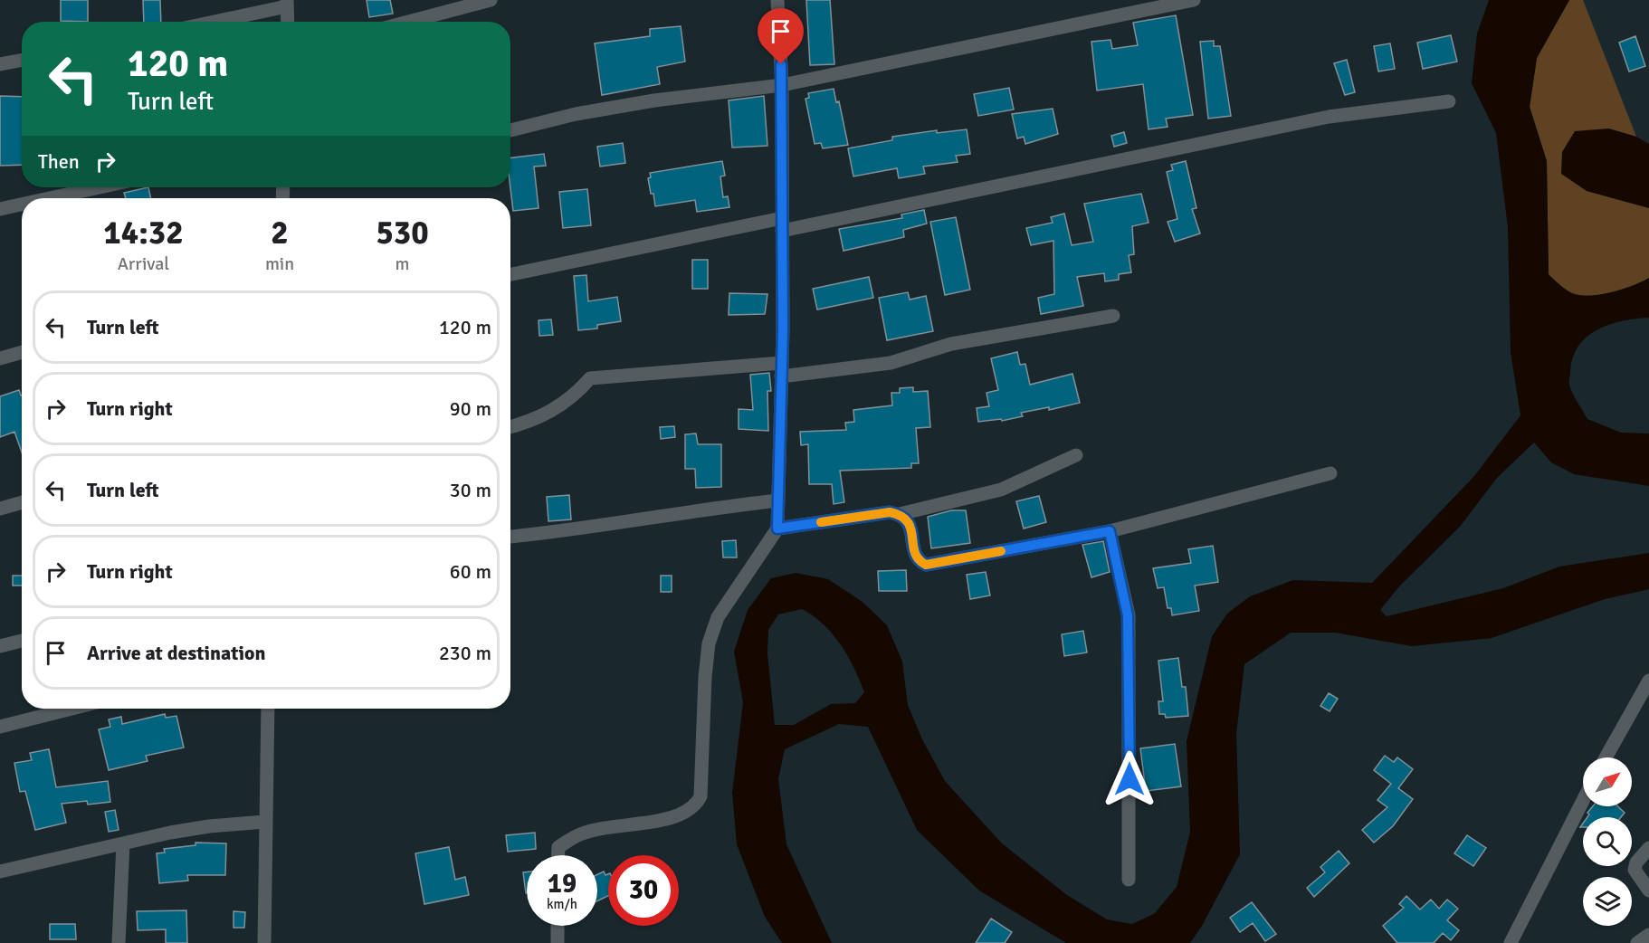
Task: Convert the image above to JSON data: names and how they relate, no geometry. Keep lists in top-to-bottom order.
{
  "north": "top right",
  "page": {
    "turn": ["120 m", "Turn left"],
    "then": "Then",
    "eta": [
      "14:32",
      "Arrival",
      "2",
      "min",
      "530",
      "m"
    ],
    "list": [
      {
        "name": "Turn left",
        "value": "120 m"
      },
      {
        "name": "Turn right",
        "value": "90 m"
      },
      {
        "name": "Turn left",
        "value": "30 m"
      },
      {
        "name": "Turn right",
        "value": "60 m"
      },
      {
        "name": "Arrive at destination",
        "value": "230 m"
      }
    ],
    "speed": "19 km/h",
    "limit": "30"
  }
}
